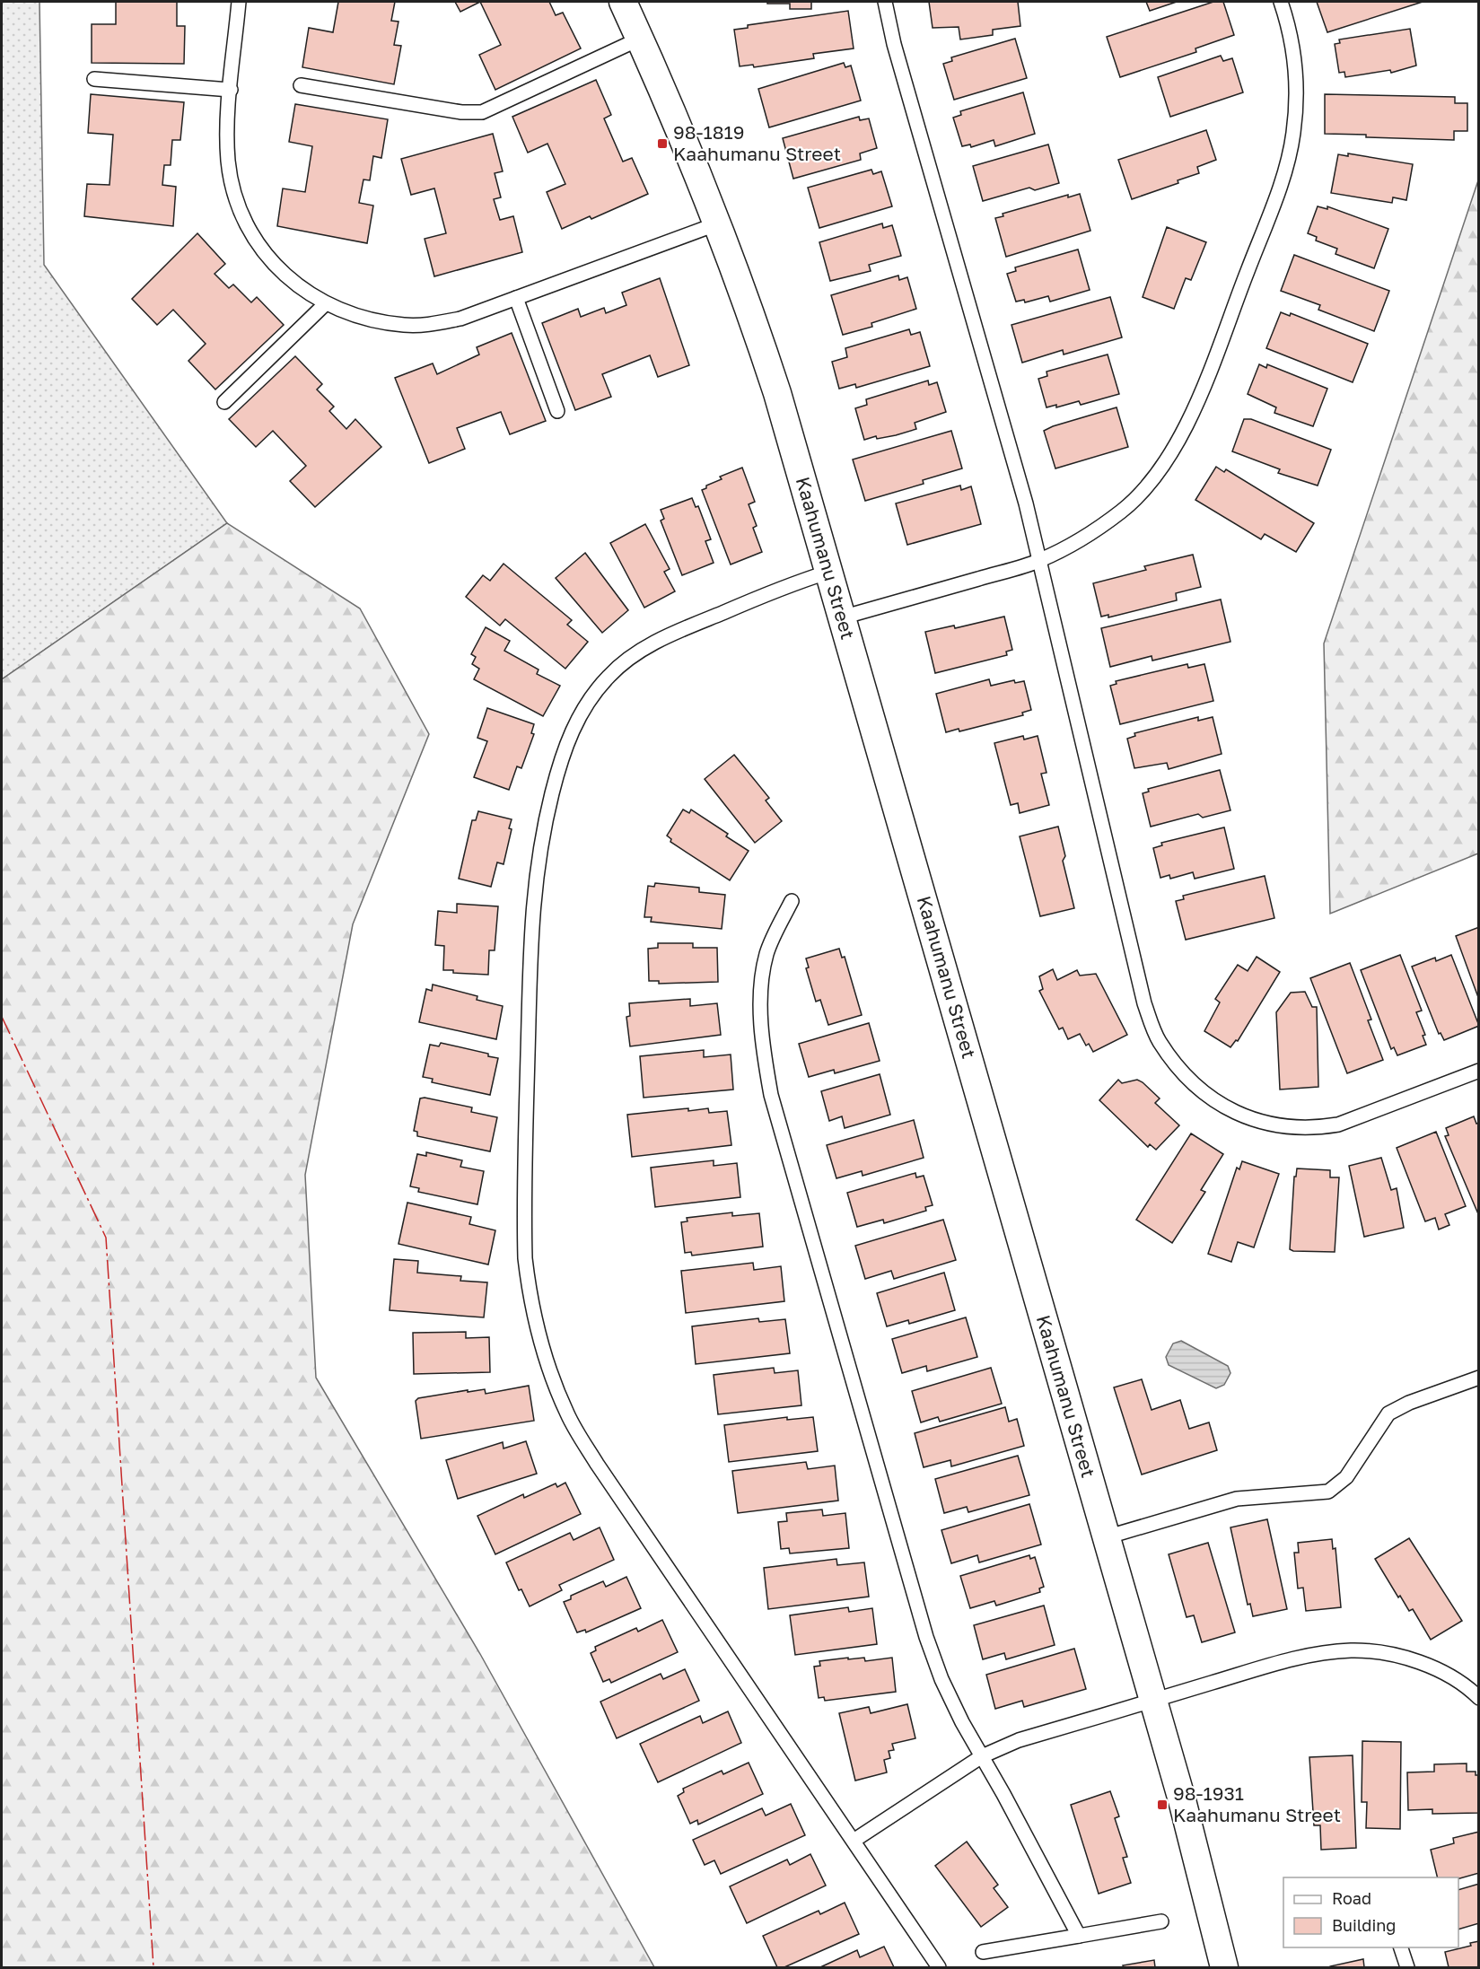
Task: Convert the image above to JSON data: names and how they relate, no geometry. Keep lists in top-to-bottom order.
{
  "streets": {
    "street": ["Kaahumanu Street"]
  },
  "places": {
    "transit": ["98-1819 Kaahumanu Street", "98-1931 Kaahumanu Street"]
  },
  "legend": ["Road", "Building"]
}
